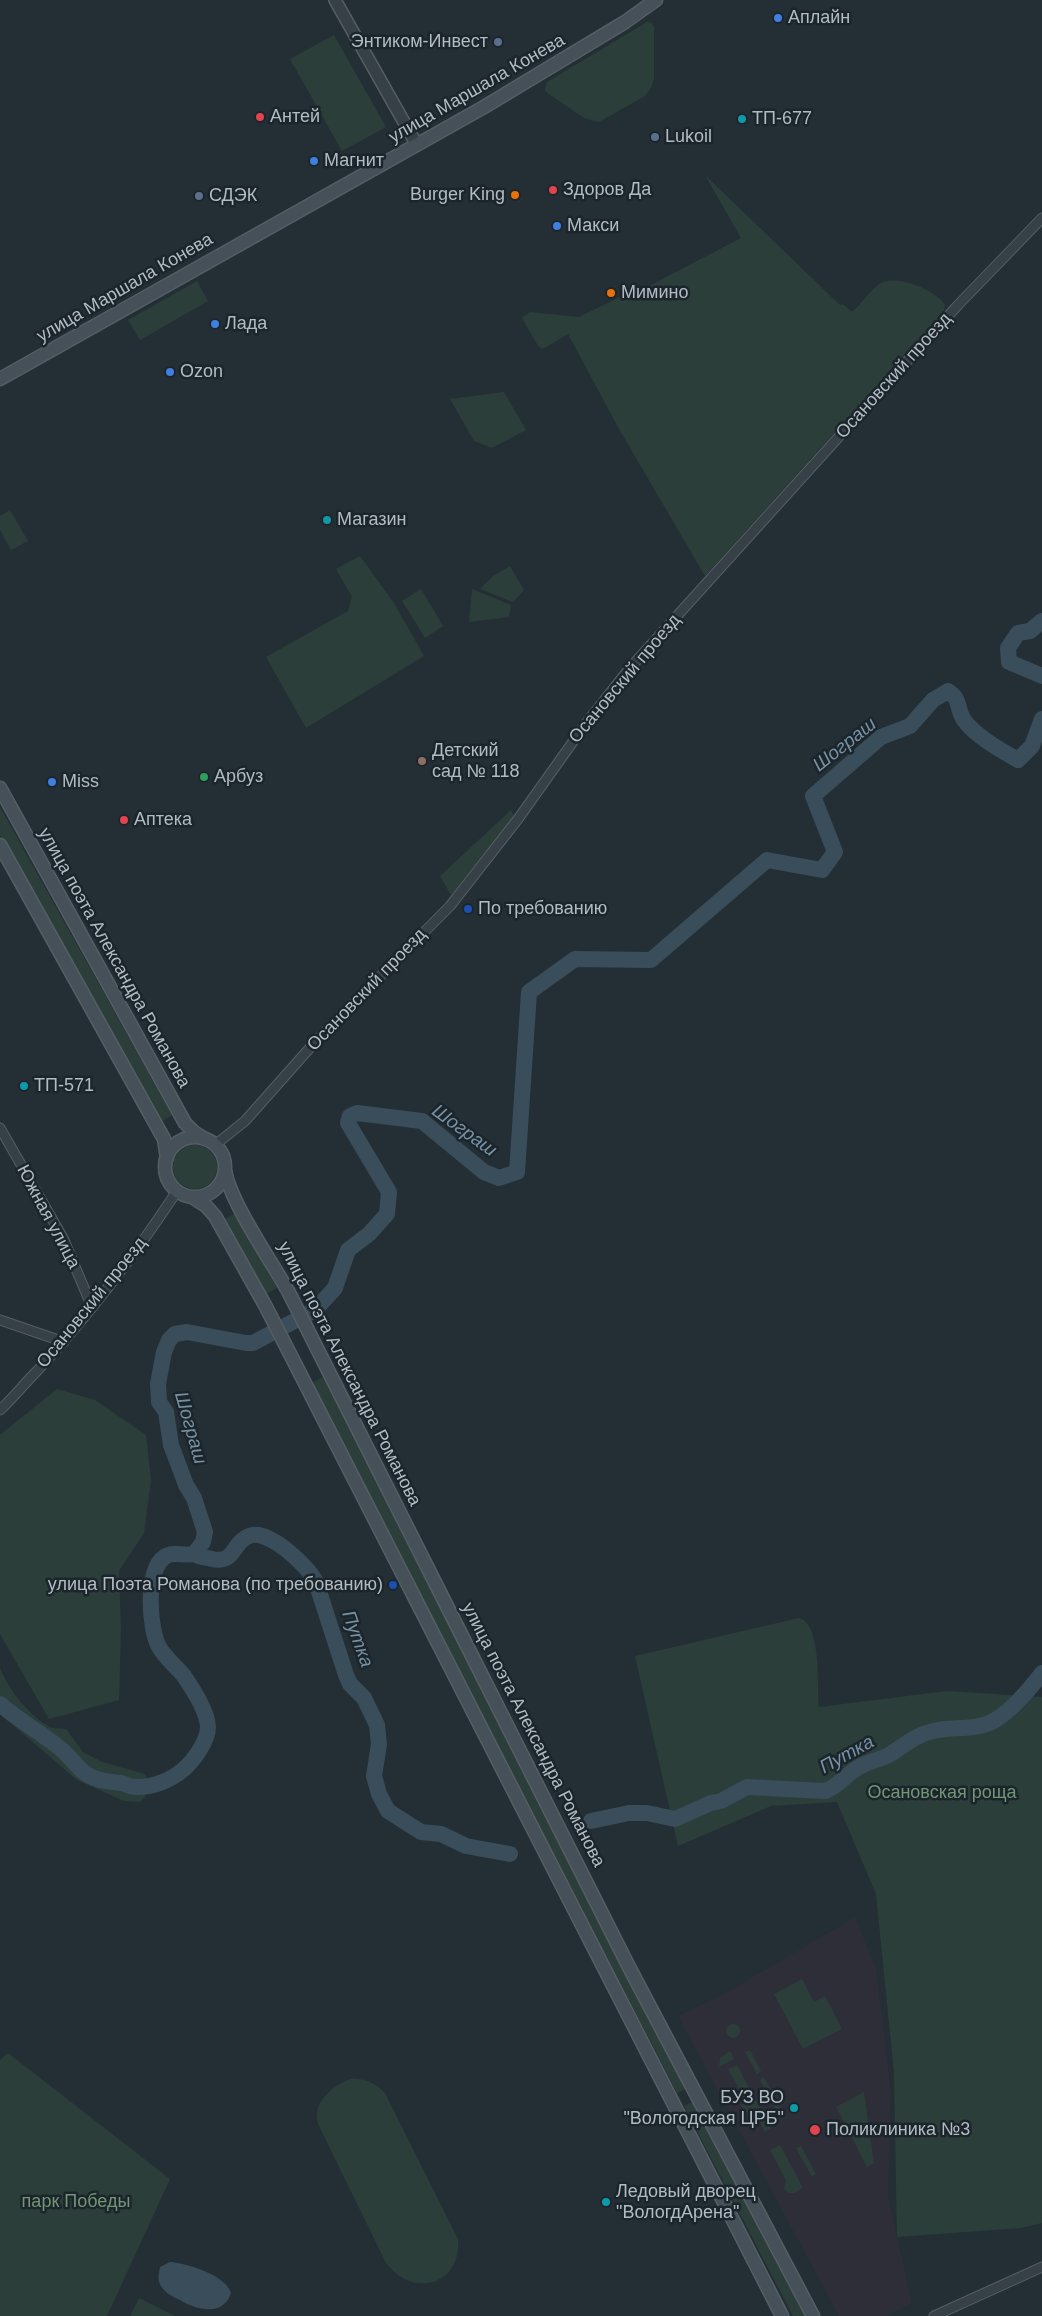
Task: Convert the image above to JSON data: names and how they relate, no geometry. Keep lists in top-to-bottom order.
{
  "streets": {
    "main road": ["улица Маршала Конева", "улица поэта Александра Романова"],
    "street": ["Осановский проезд", "Южная улица"]
  },
  "crossings": [
    ["Осановский проезд", "улица поэта Александра Романова"],
    ["Осановский проезд", "Южная улица"]
  ],
  "water": ["Шограш", "Путка"],
  "parks": ["Осановская роща", "парк Победы"],
  "places": [
    "Аплайн",
    "Энтиком-Инвест",
    "Антей",
    "ТП-677",
    "Lukoil",
    "Магнит",
    "Здоров Да",
    "Burger King",
    "СДЭК",
    "Макси",
    "Мимино",
    "Лада",
    "Ozon",
    "Магазин",
    "Детский сад № 118",
    "Арбуз",
    "Miss",
    "Аптека",
    "По требованию",
    "ТП-571",
    "улица Поэта Романова (по требованию)",
    "БУЗ ВО \"Вологодская ЦРБ\"",
    "Поликлиника №3",
    "Ледовый дворец \"ВологдАрена\""
  ]
}
